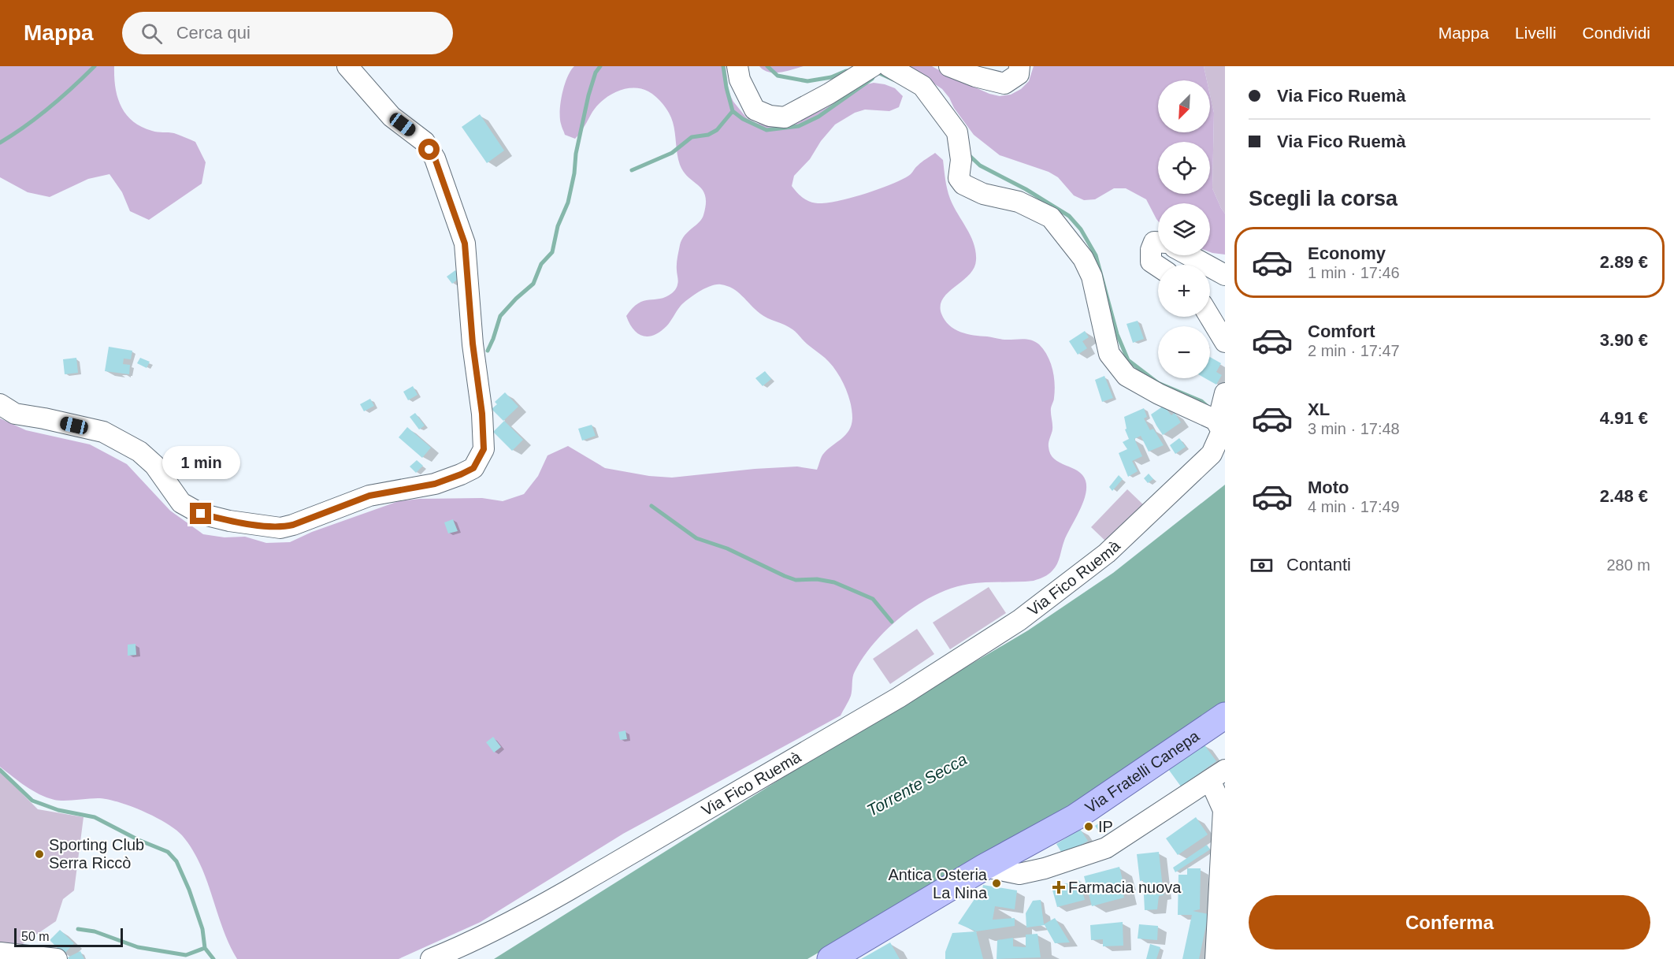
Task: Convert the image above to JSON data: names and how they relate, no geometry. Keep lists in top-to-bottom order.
{
  "streets": {
    "main road": ["Via Fratelli Canepa"],
    "street": ["Via Fico Ruemà"]
  },
  "water": ["Torrente Secca"],
  "places": {
    "other": ["IP", "Sporting Club Serra Riccò", "Antica Osteria La Nina"],
    "health": ["Farmacia nuova"]
  },
  "scale_bar": "50 m",
  "north": "bottom left",
  "page": {
    "header": "Mappa",
    "search": "Cerca qui",
    "nav": ["Mappa", "Livelli", "Condividi"],
    "banner": ["Via Fico Ruemà", "Via Fico Ruemà"],
    "map_buttons": ["+", "−"],
    "heading": "Scegli la corsa",
    "list": [
      {
        "name": "Economy",
        "note": "1 min · 17:46",
        "value": "2.89 €"
      },
      {
        "name": "Comfort",
        "note": "2 min · 17:47",
        "value": "3.90 €"
      },
      {
        "name": "XL",
        "note": "3 min · 17:48",
        "value": "4.91 €"
      },
      {
        "name": "Moto",
        "note": "4 min · 17:49",
        "value": "2.48 €"
      }
    ],
    "bubble": "1 min",
    "pay": ["Contanti", "280 m"],
    "buttons": "Conferma",
    "scale": "50 m"
  }
}
